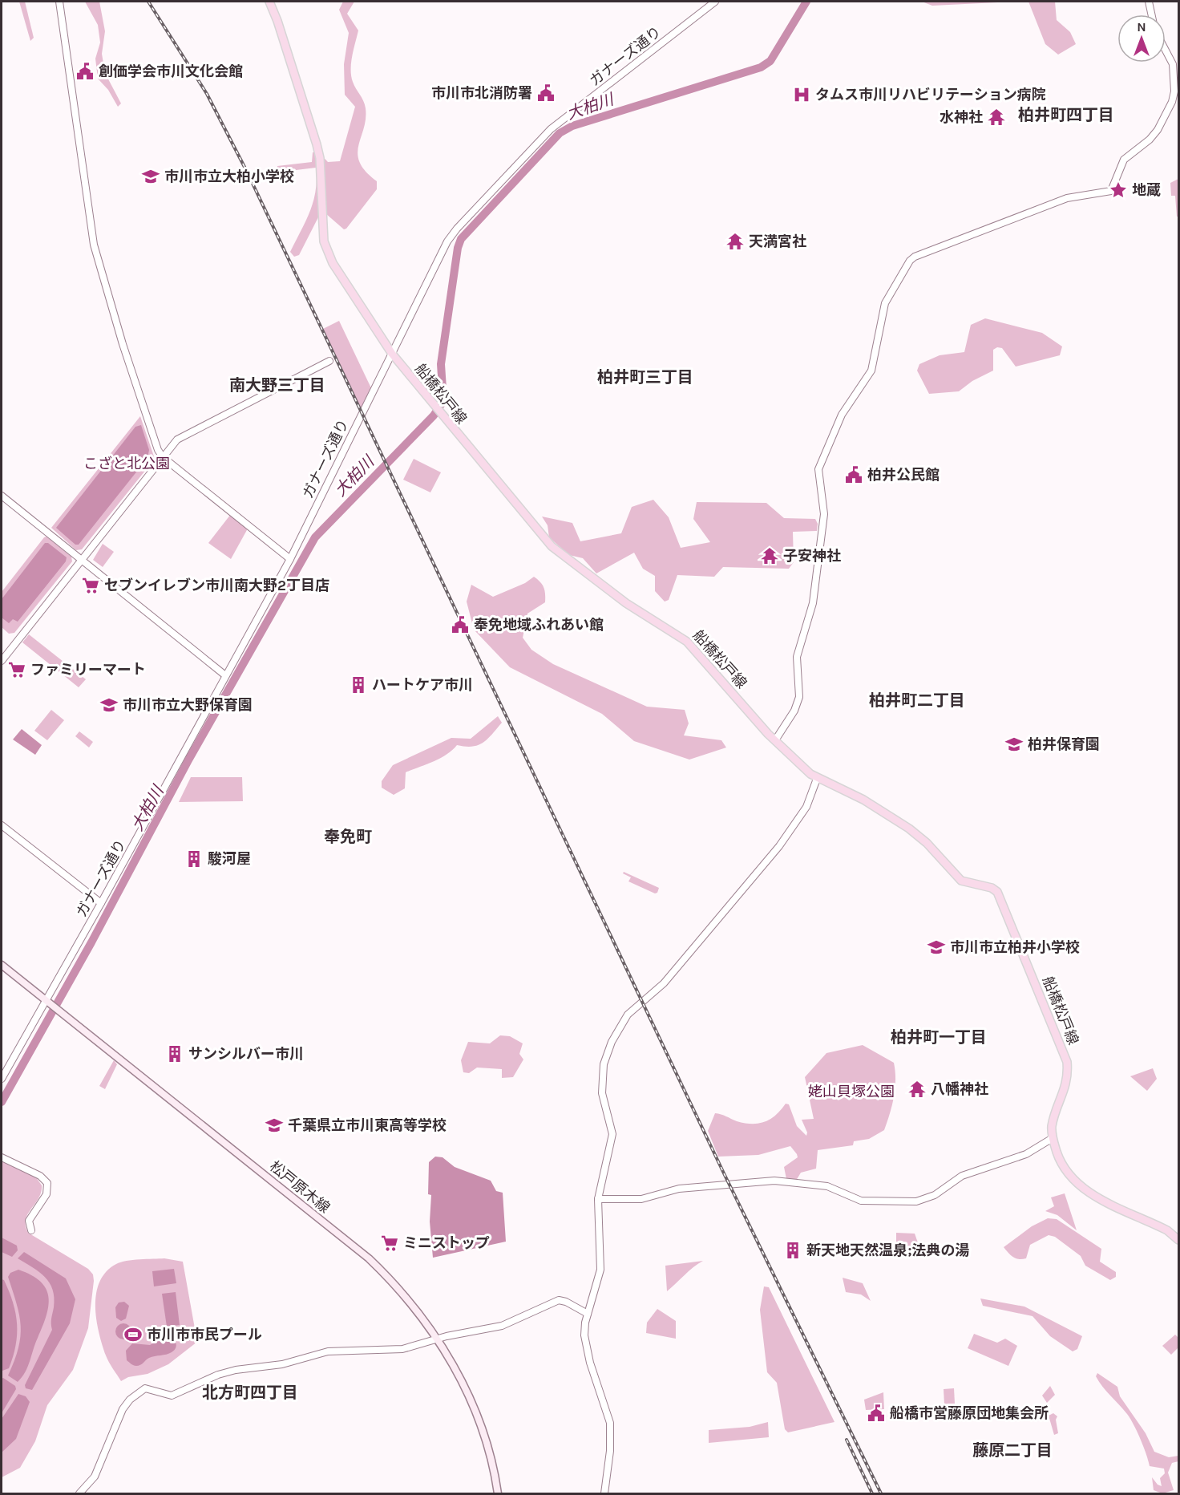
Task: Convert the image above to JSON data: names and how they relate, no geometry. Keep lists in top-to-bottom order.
{
  "streets": {
    "main road": ["船橋松戸線", "松戸原木線"],
    "street": ["ガナーズ通り"]
  },
  "crossings": [
    ["ガナーズ通り", "船橋松戸線"],
    ["ガナーズ通り", "松戸原木線"]
  ],
  "districts": [
    "柏井町四丁目",
    "柏井町三丁目",
    "南大野三丁目",
    "柏井町二丁目",
    "奉免町",
    "柏井町一丁目",
    "北方町四丁目",
    "藤原二丁目"
  ],
  "water": ["大柏川"],
  "parks": ["こざと北公園", "姥山貝塚公園"],
  "places": {
    "public building": [
      "創価学会市川文化会館",
      "市川市北消防署",
      "柏井公民館",
      "奉免地域ふれあい館",
      "船橋市営藤原団地集会所"
    ],
    "hospital": ["タムス市川リハビリテーション病院"],
    "temple": [
      "水神社",
      "天満宮社",
      "子安神社",
      "八幡神社"
    ],
    "school or university": [
      "市川市立大柏小学校",
      "市川市立大野保育園",
      "柏井保育園",
      "市川市立柏井小学校",
      "千葉県立市川東高等学校"
    ],
    "place": ["地蔵"],
    "supermarket": ["セブンイレブン市川南大野2丁目店", "ファミリーマート", "ミニストップ"],
    "building": [
      "ハートケア市川",
      "駿河屋",
      "サンシルバー市川",
      "新天地天然温泉;法典の湯"
    ],
    "sports": ["市川市市民プール"]
  },
  "north": "top"
}
